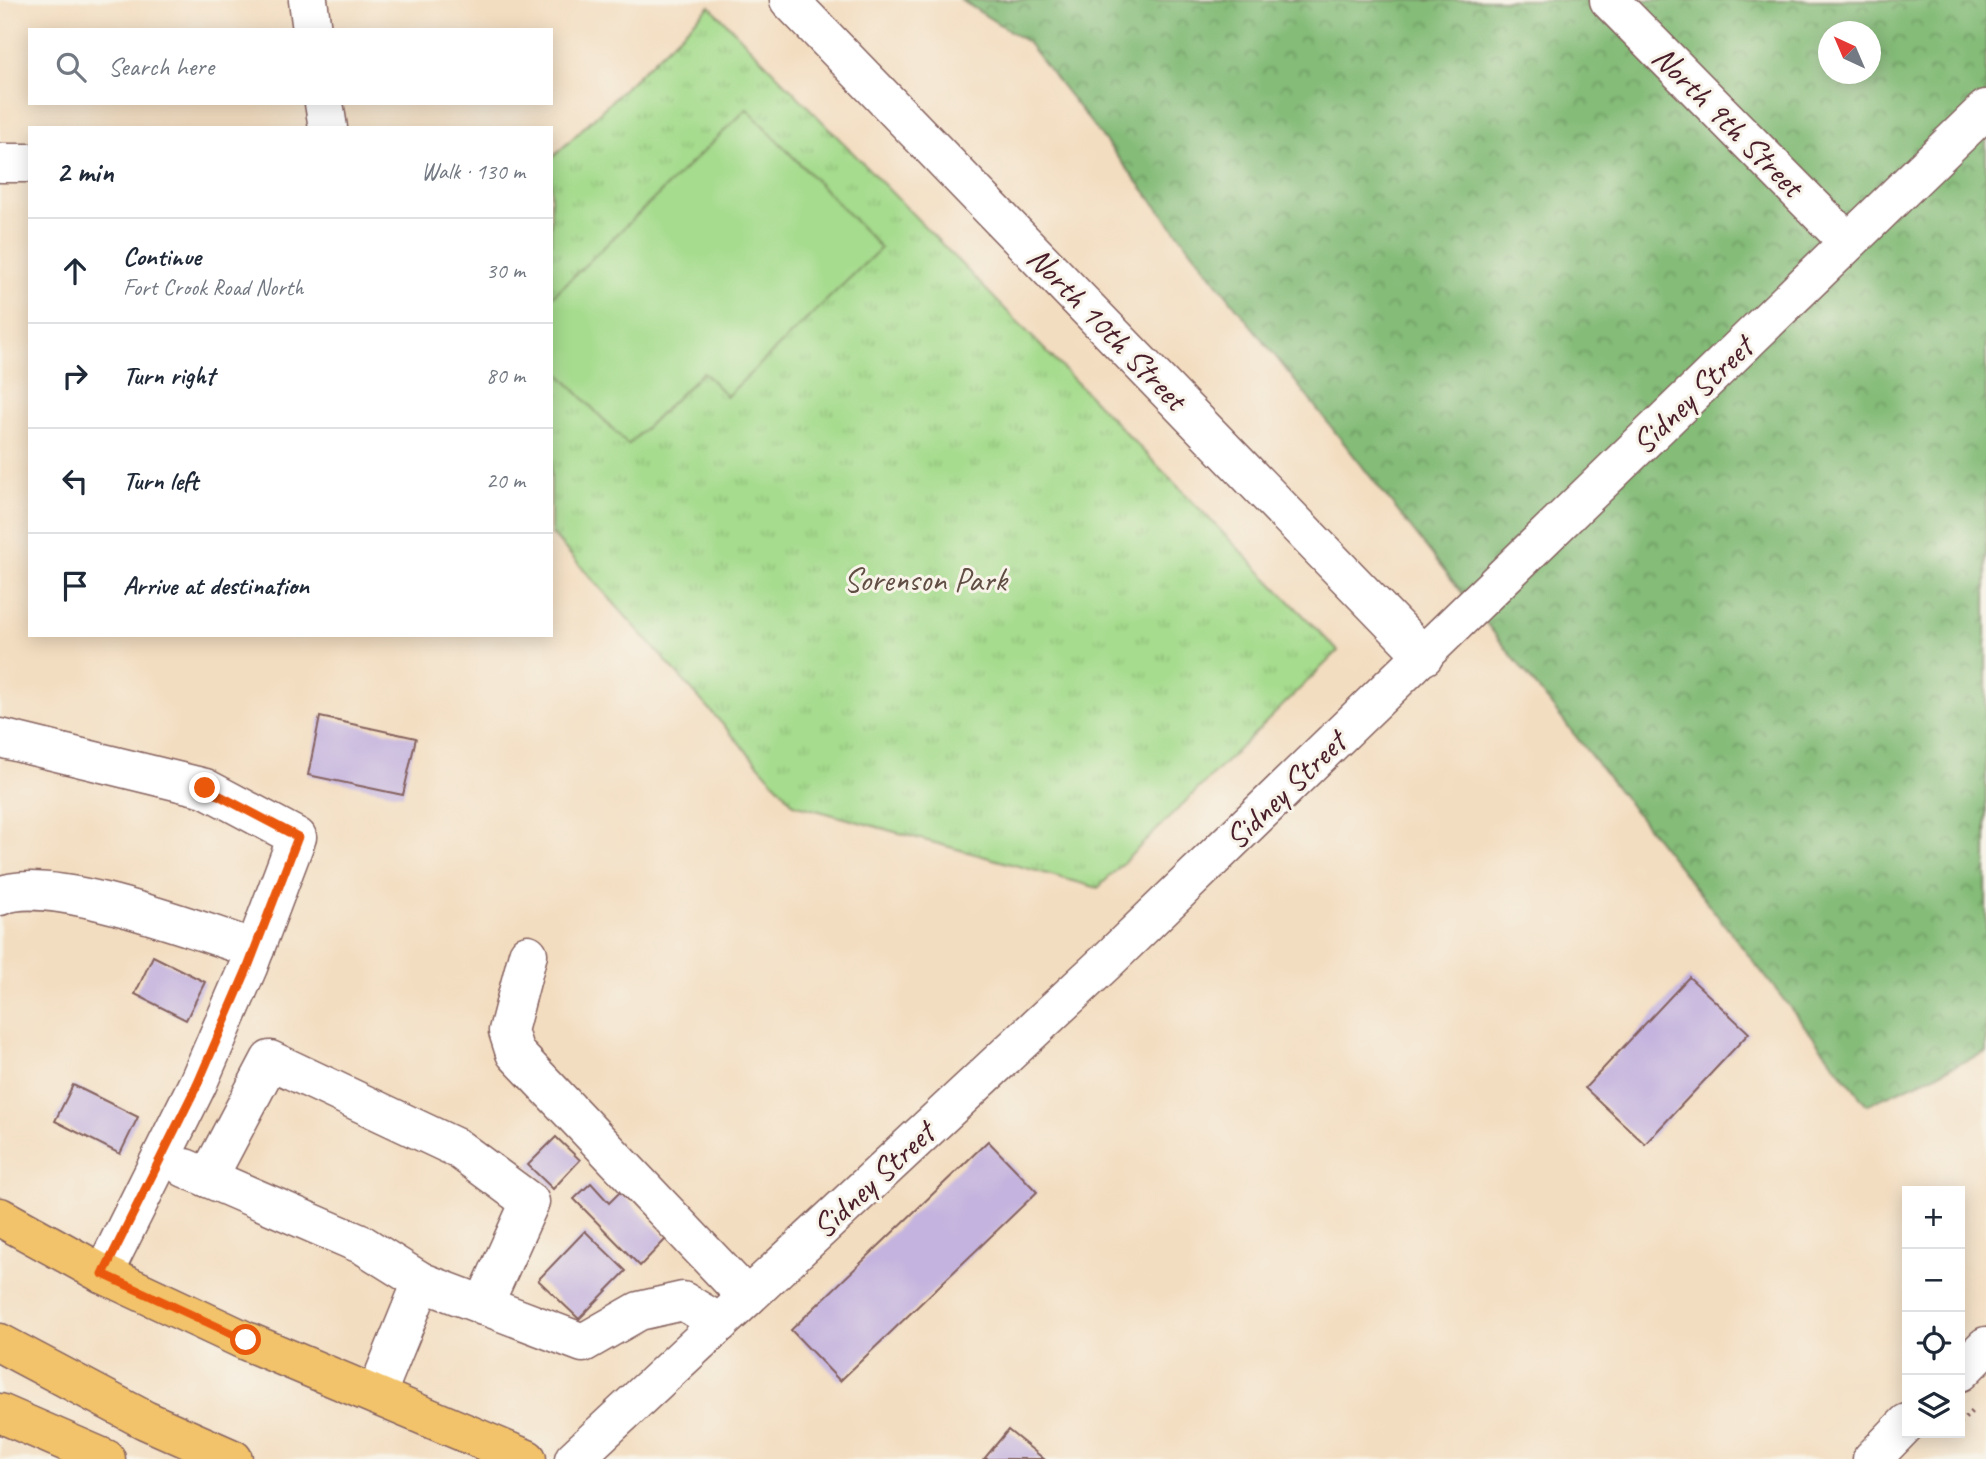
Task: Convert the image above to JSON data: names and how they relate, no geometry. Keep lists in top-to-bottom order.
{
  "streets": {
    "street": ["North 9th Street", "North 10th Street", "Sidney Street"]
  },
  "crossings": [
    ["North 9th Street", "Sidney Street"],
    ["North 10th Street", "Sidney Street"]
  ],
  "parks": ["Sorenson Park"],
  "north": "top left",
  "page": {
    "search": "Search here",
    "heading": ["2 min", "Walk · 130 m"],
    "list": [
      ["Continue", "Fort Crook Road North", "30 m"],
      ["Turn right", "80 m"],
      ["Turn left", "20 m"],
      "Arrive at destination"
    ],
    "map_buttons": ["+", "−"]
  }
}
